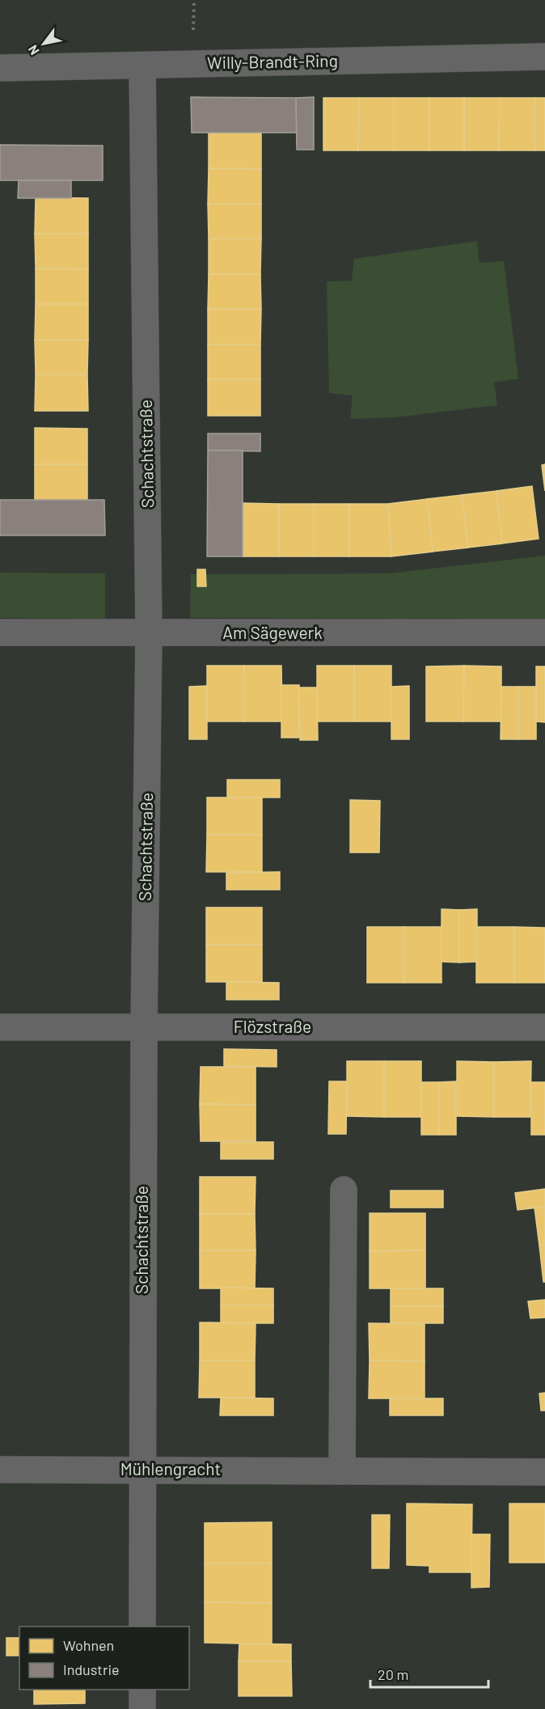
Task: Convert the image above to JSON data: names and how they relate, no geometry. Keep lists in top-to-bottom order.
{
  "streets": {
    "street": [
      "Willy-Brandt-Ring",
      "Schachtstraße",
      "Am Sägewerk",
      "Flözstraße",
      "Mühlengracht"
    ]
  },
  "crossings": [
    ["Willy-Brandt-Ring", "Schachtstraße"],
    ["Schachtstraße", "Am Sägewerk"],
    ["Schachtstraße", "Flözstraße"],
    ["Schachtstraße", "Mühlengracht"]
  ],
  "legend": ["Wohnen", "Industrie"],
  "scale_bar": "20 m",
  "north": "bottom left"
}
